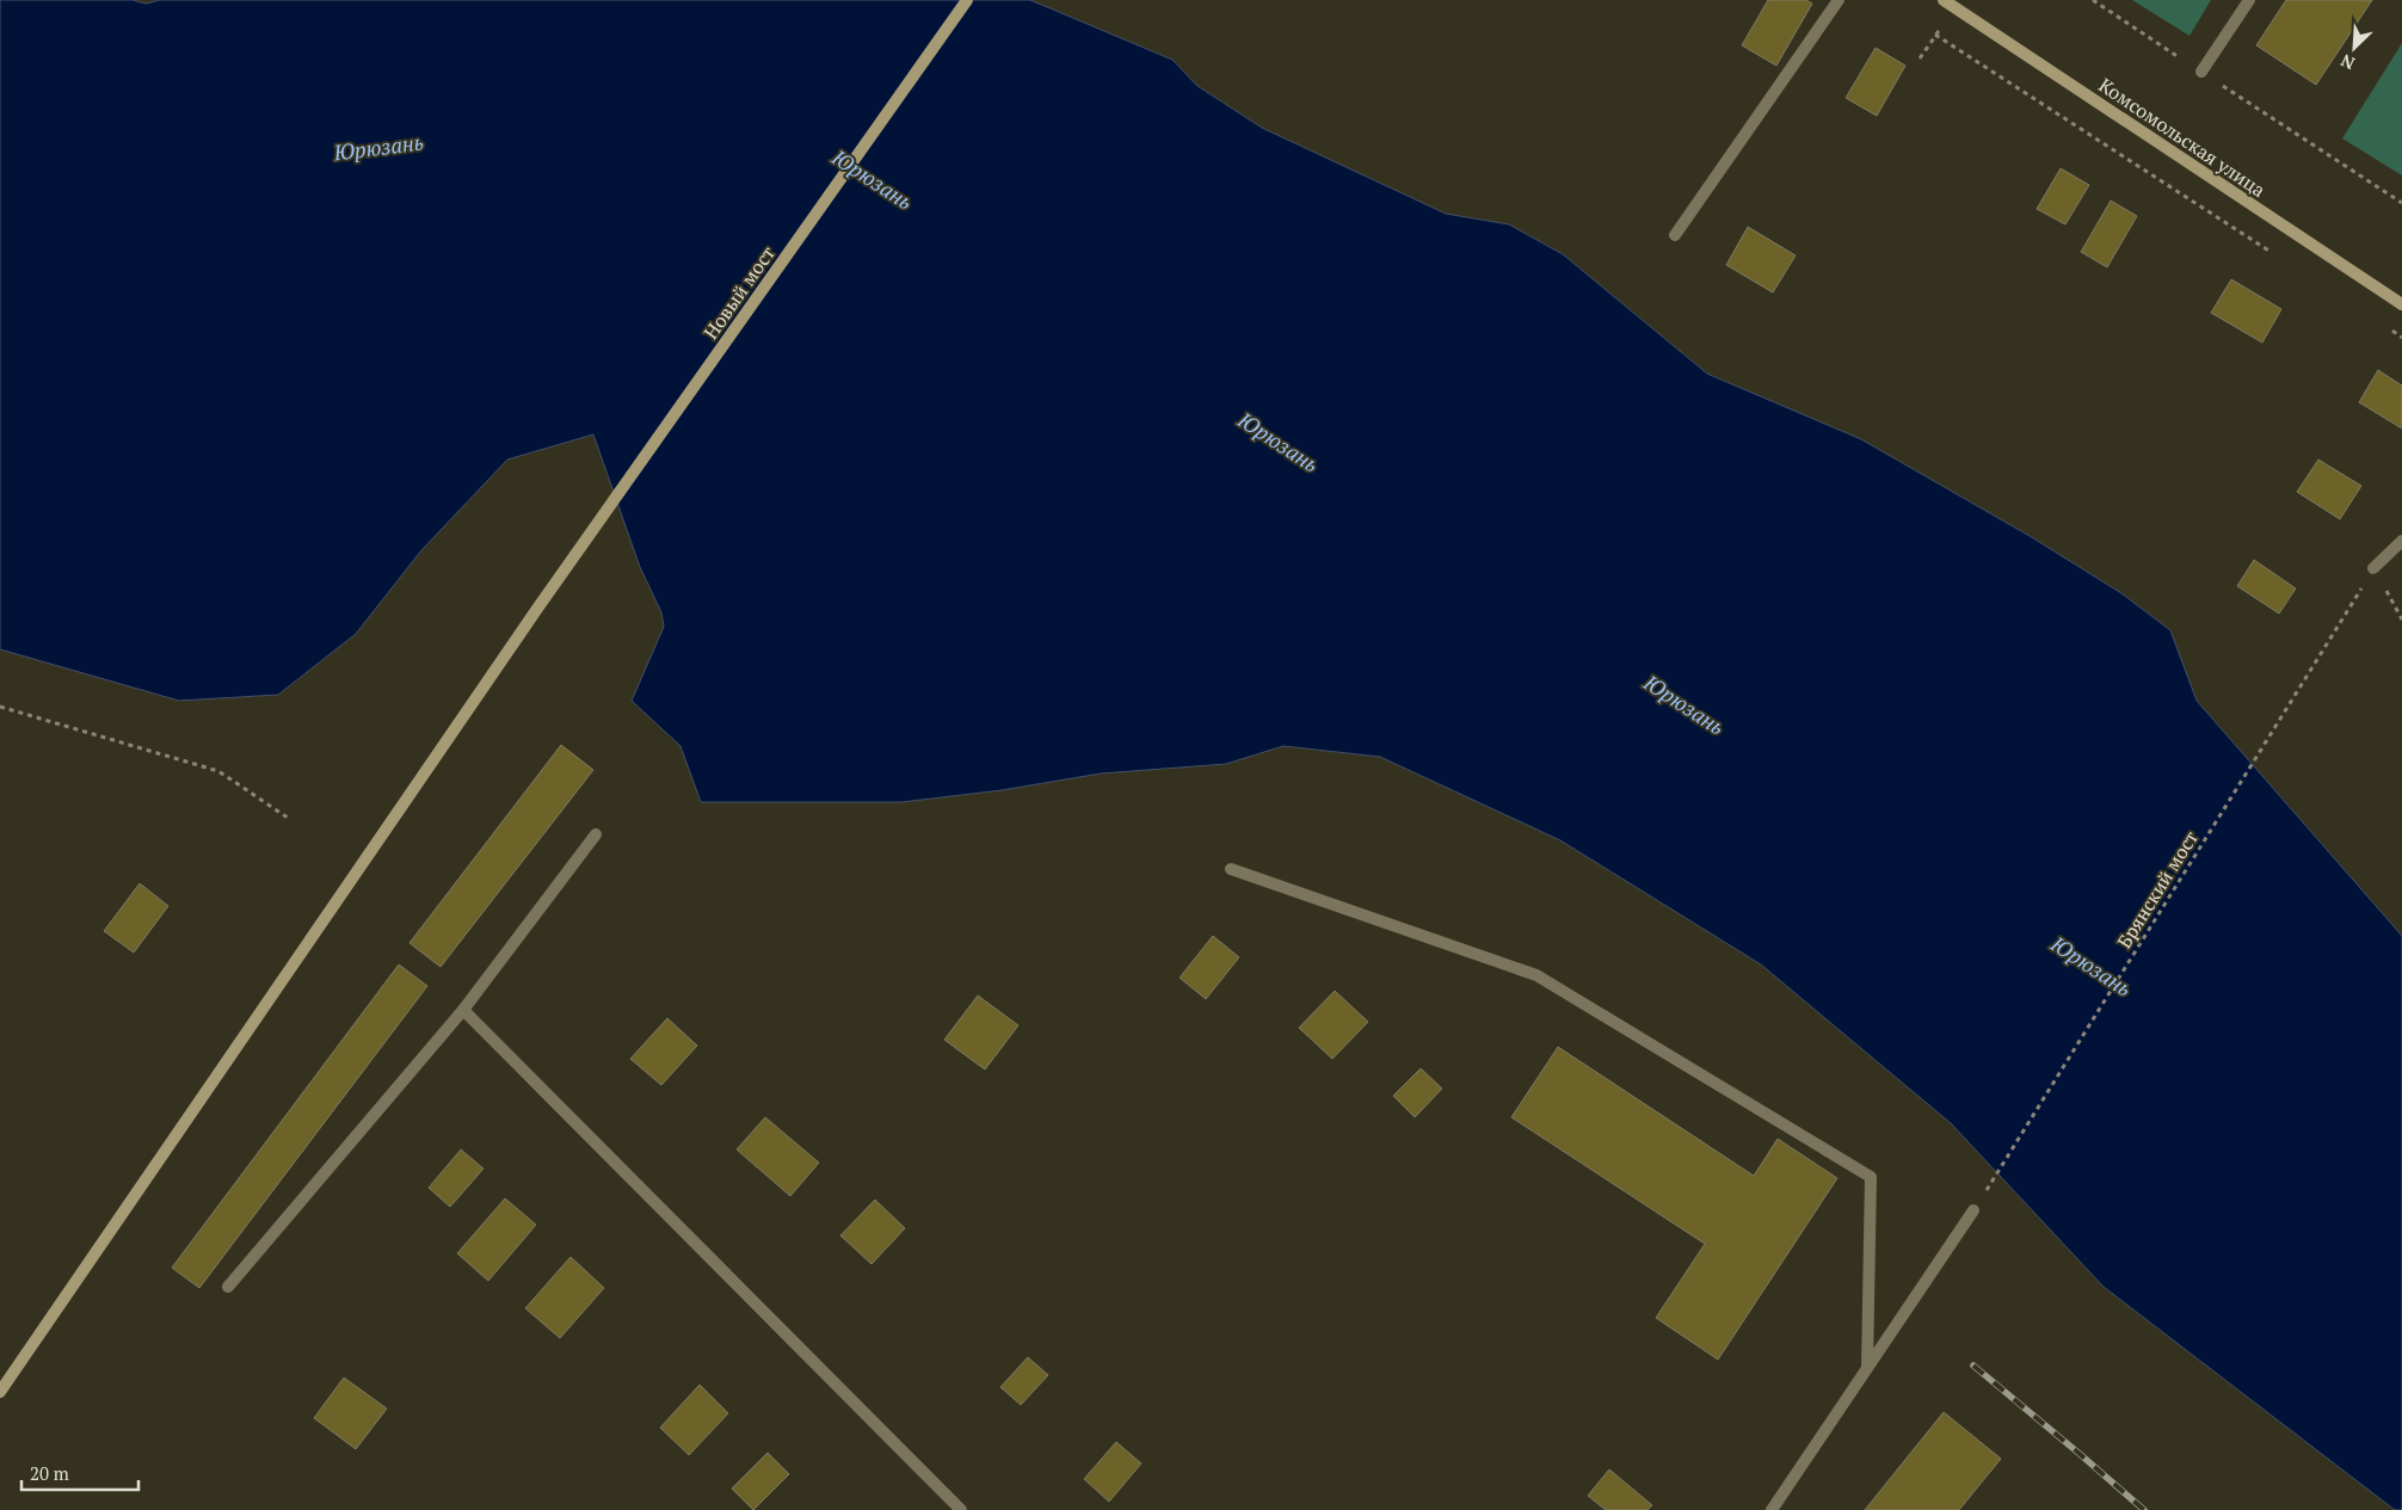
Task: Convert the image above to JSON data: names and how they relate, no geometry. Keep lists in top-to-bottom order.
{
  "streets": {
    "main road": ["Комсомольская улица", "Новый мост"],
    "path": ["Брянский мост"]
  },
  "water": ["Юрюзань"],
  "scale_bar": "20 m",
  "north": "bottom left"
}
